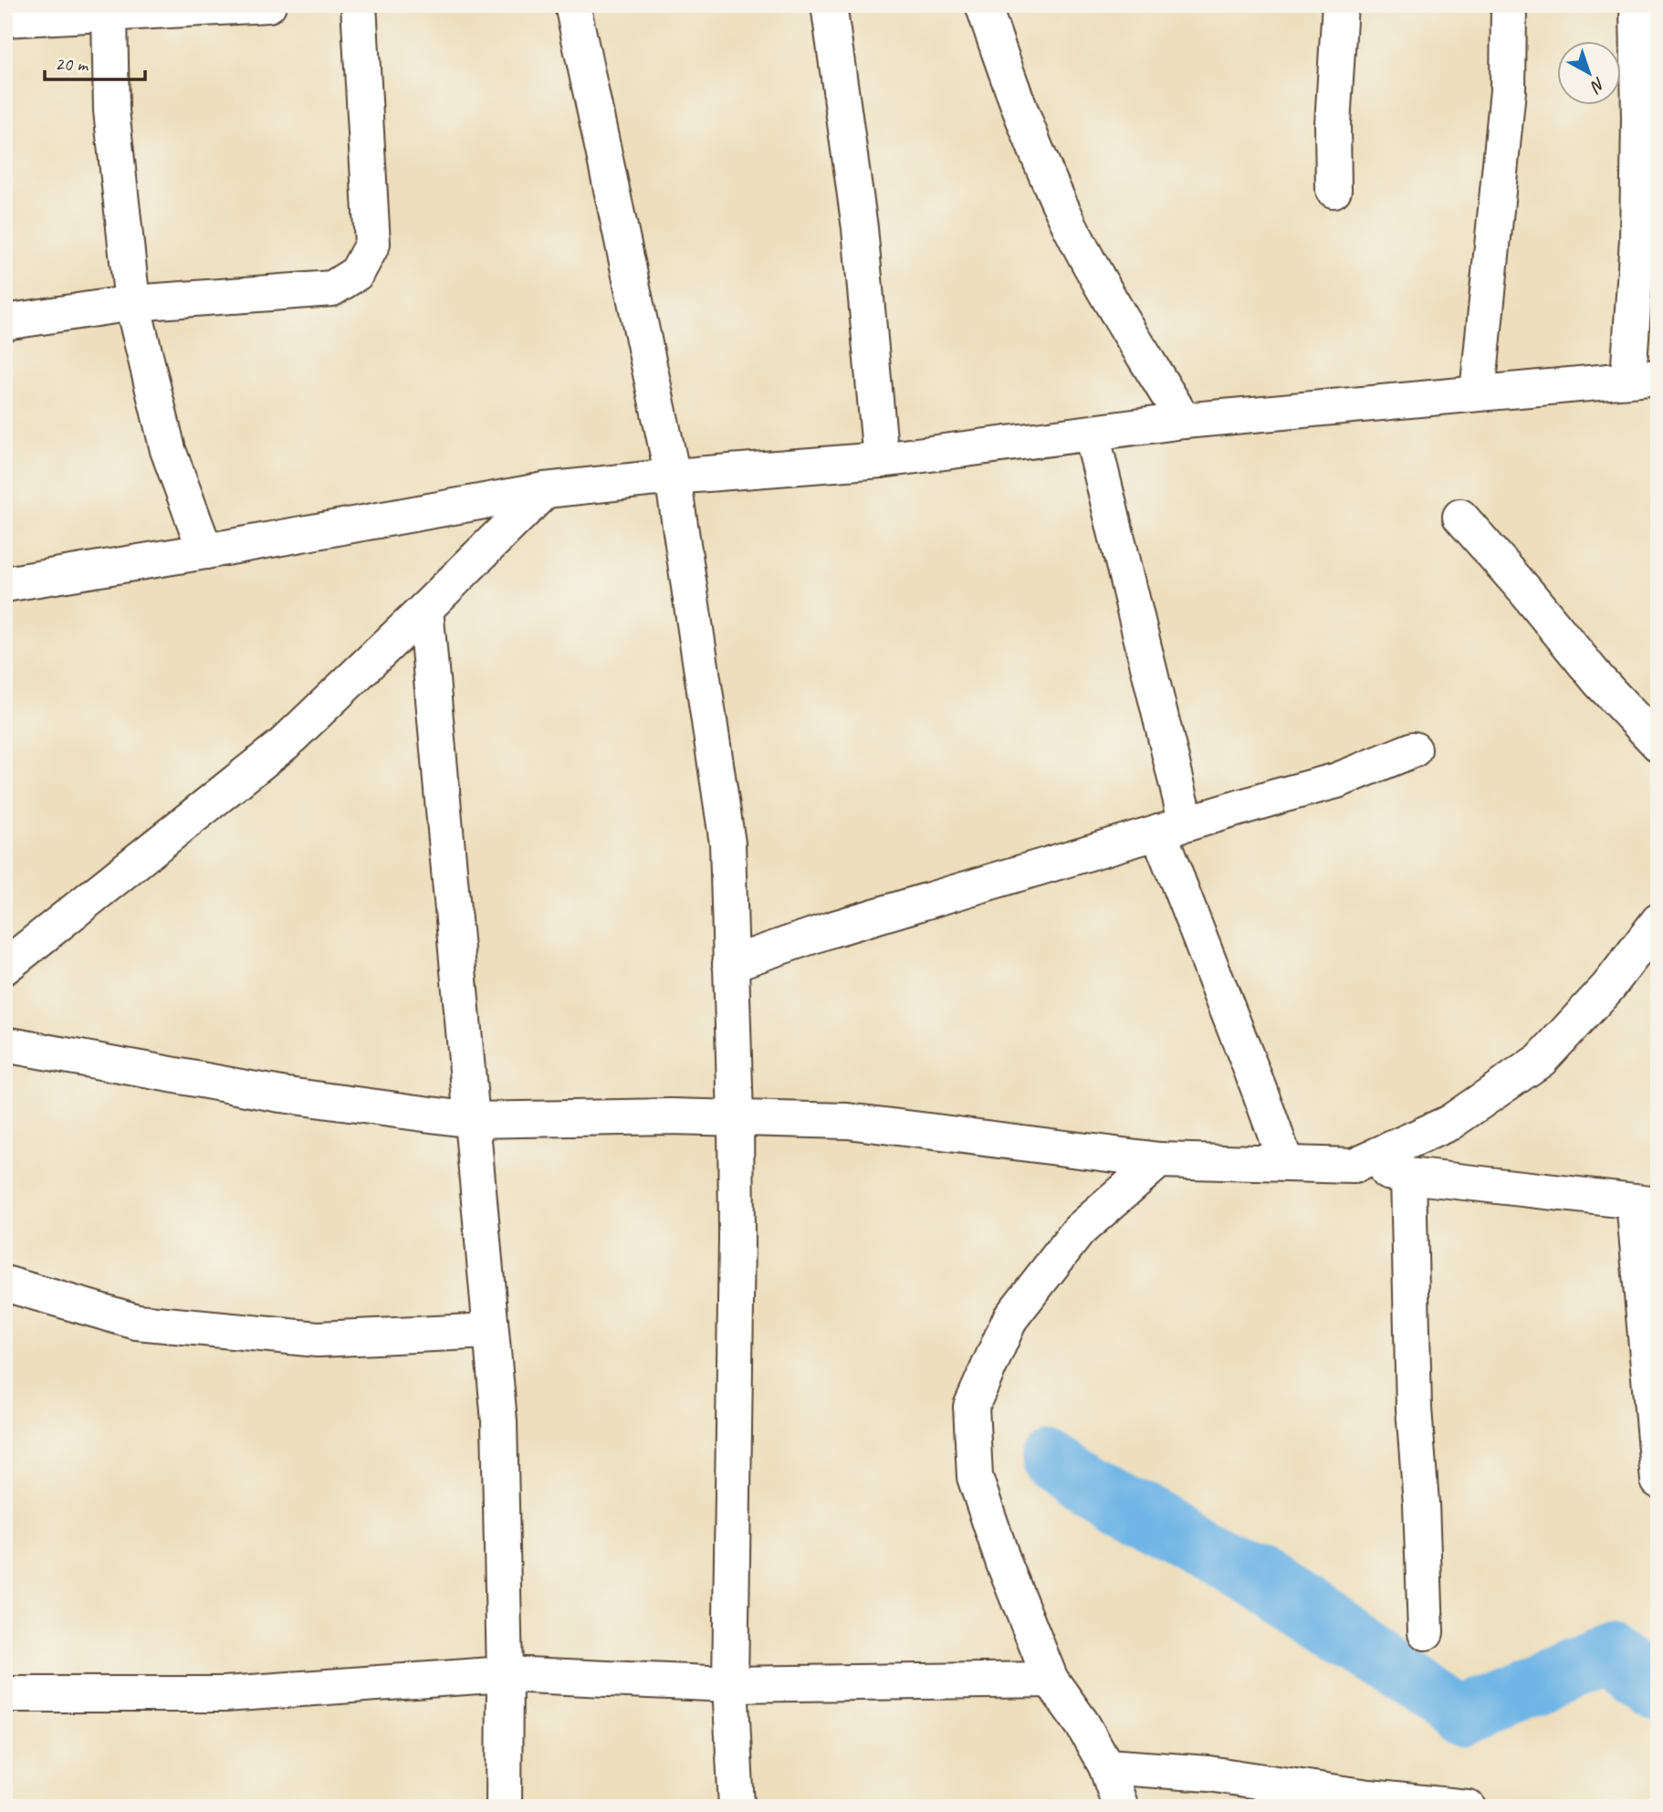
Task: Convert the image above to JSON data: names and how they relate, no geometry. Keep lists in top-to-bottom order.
{
  "scale_bar": "20 m",
  "north": "bottom right"
}
